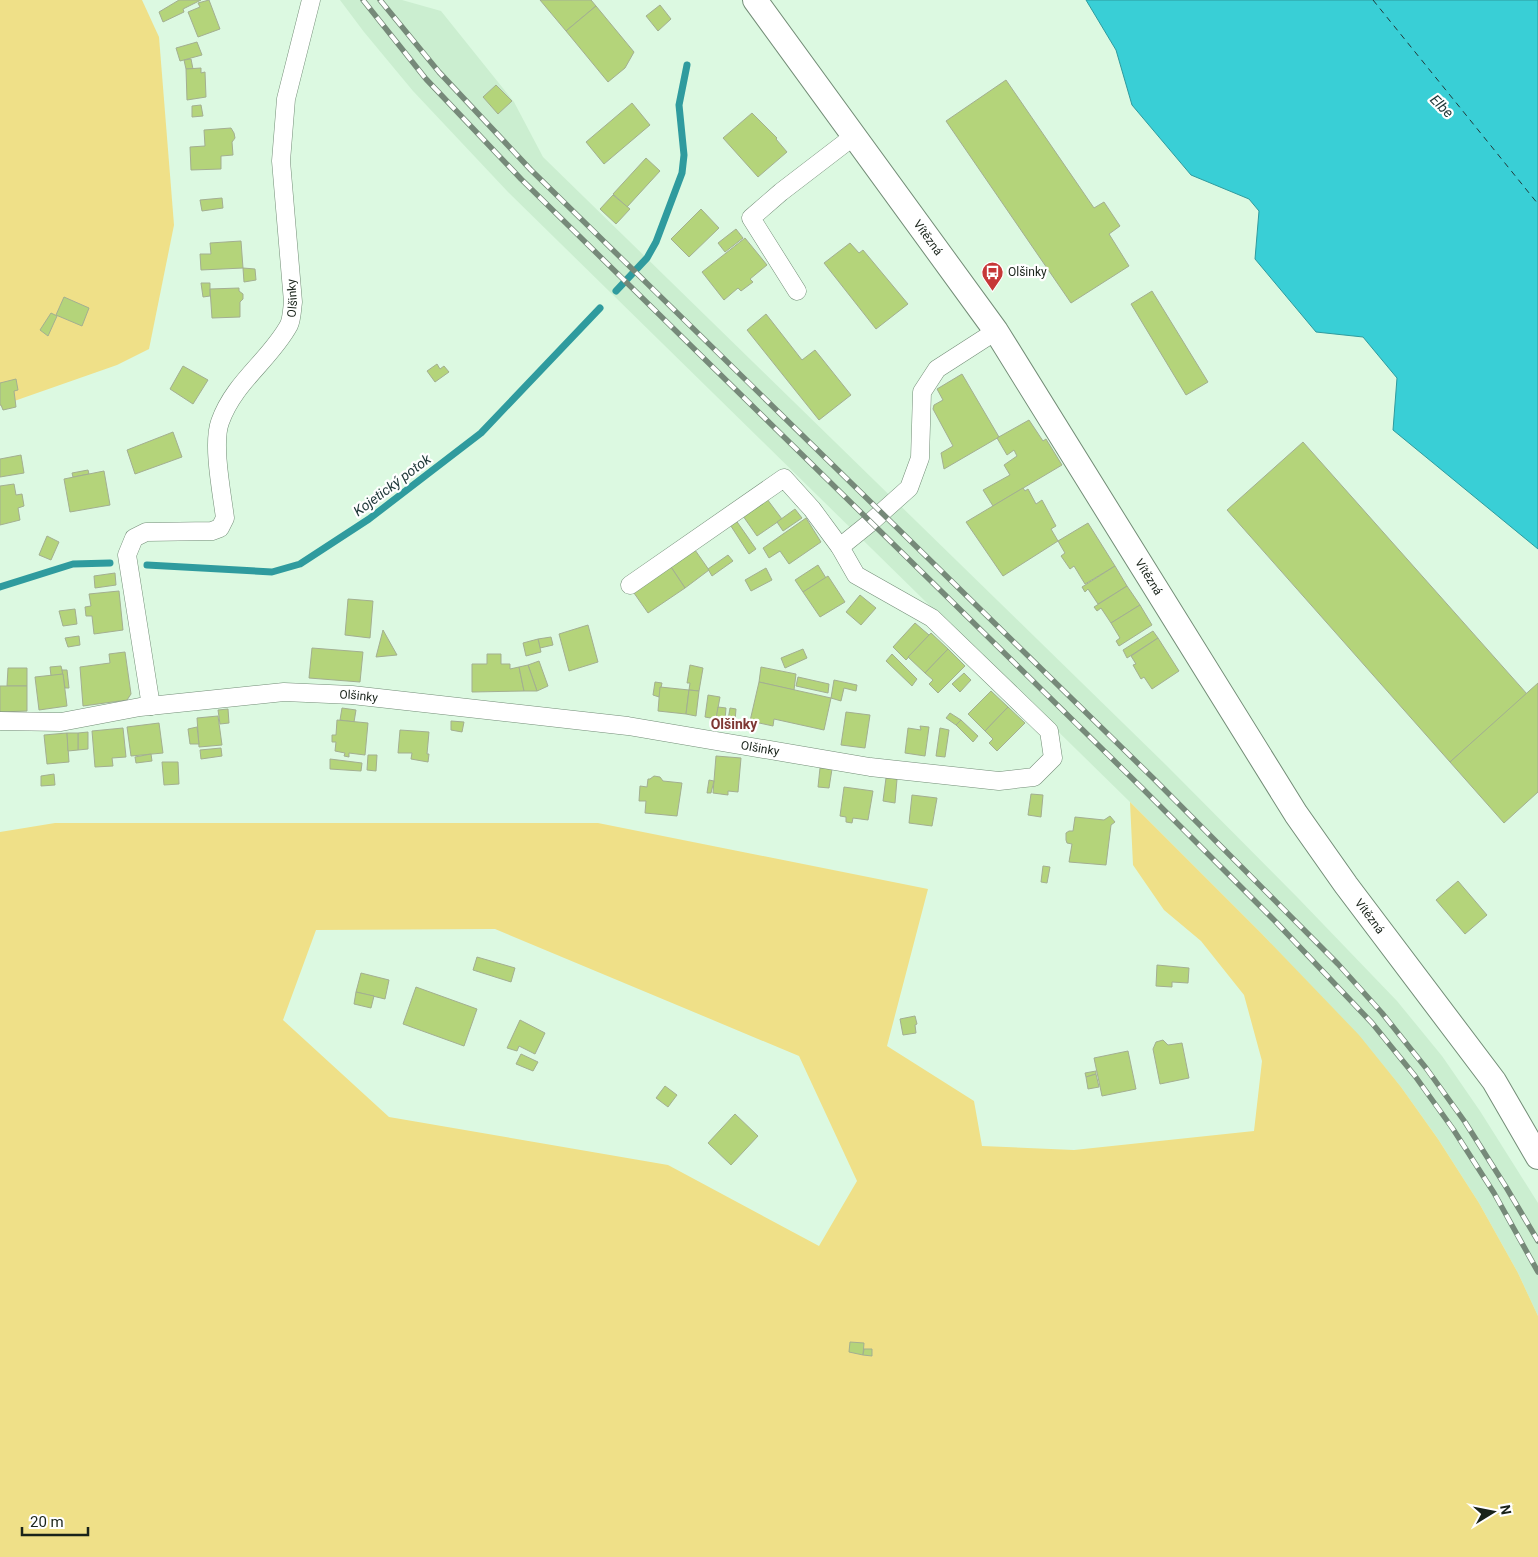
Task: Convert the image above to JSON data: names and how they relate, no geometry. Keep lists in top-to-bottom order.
{
  "streets": {
    "main road": ["Vítězná"],
    "street": ["Olšinky"]
  },
  "districts": ["Olšinky"],
  "water": ["Elbe", "Kojetický potok"],
  "places": {
    "bus stop": ["Olšinky"]
  },
  "scale_bar": "20 m",
  "north": "right"
}
